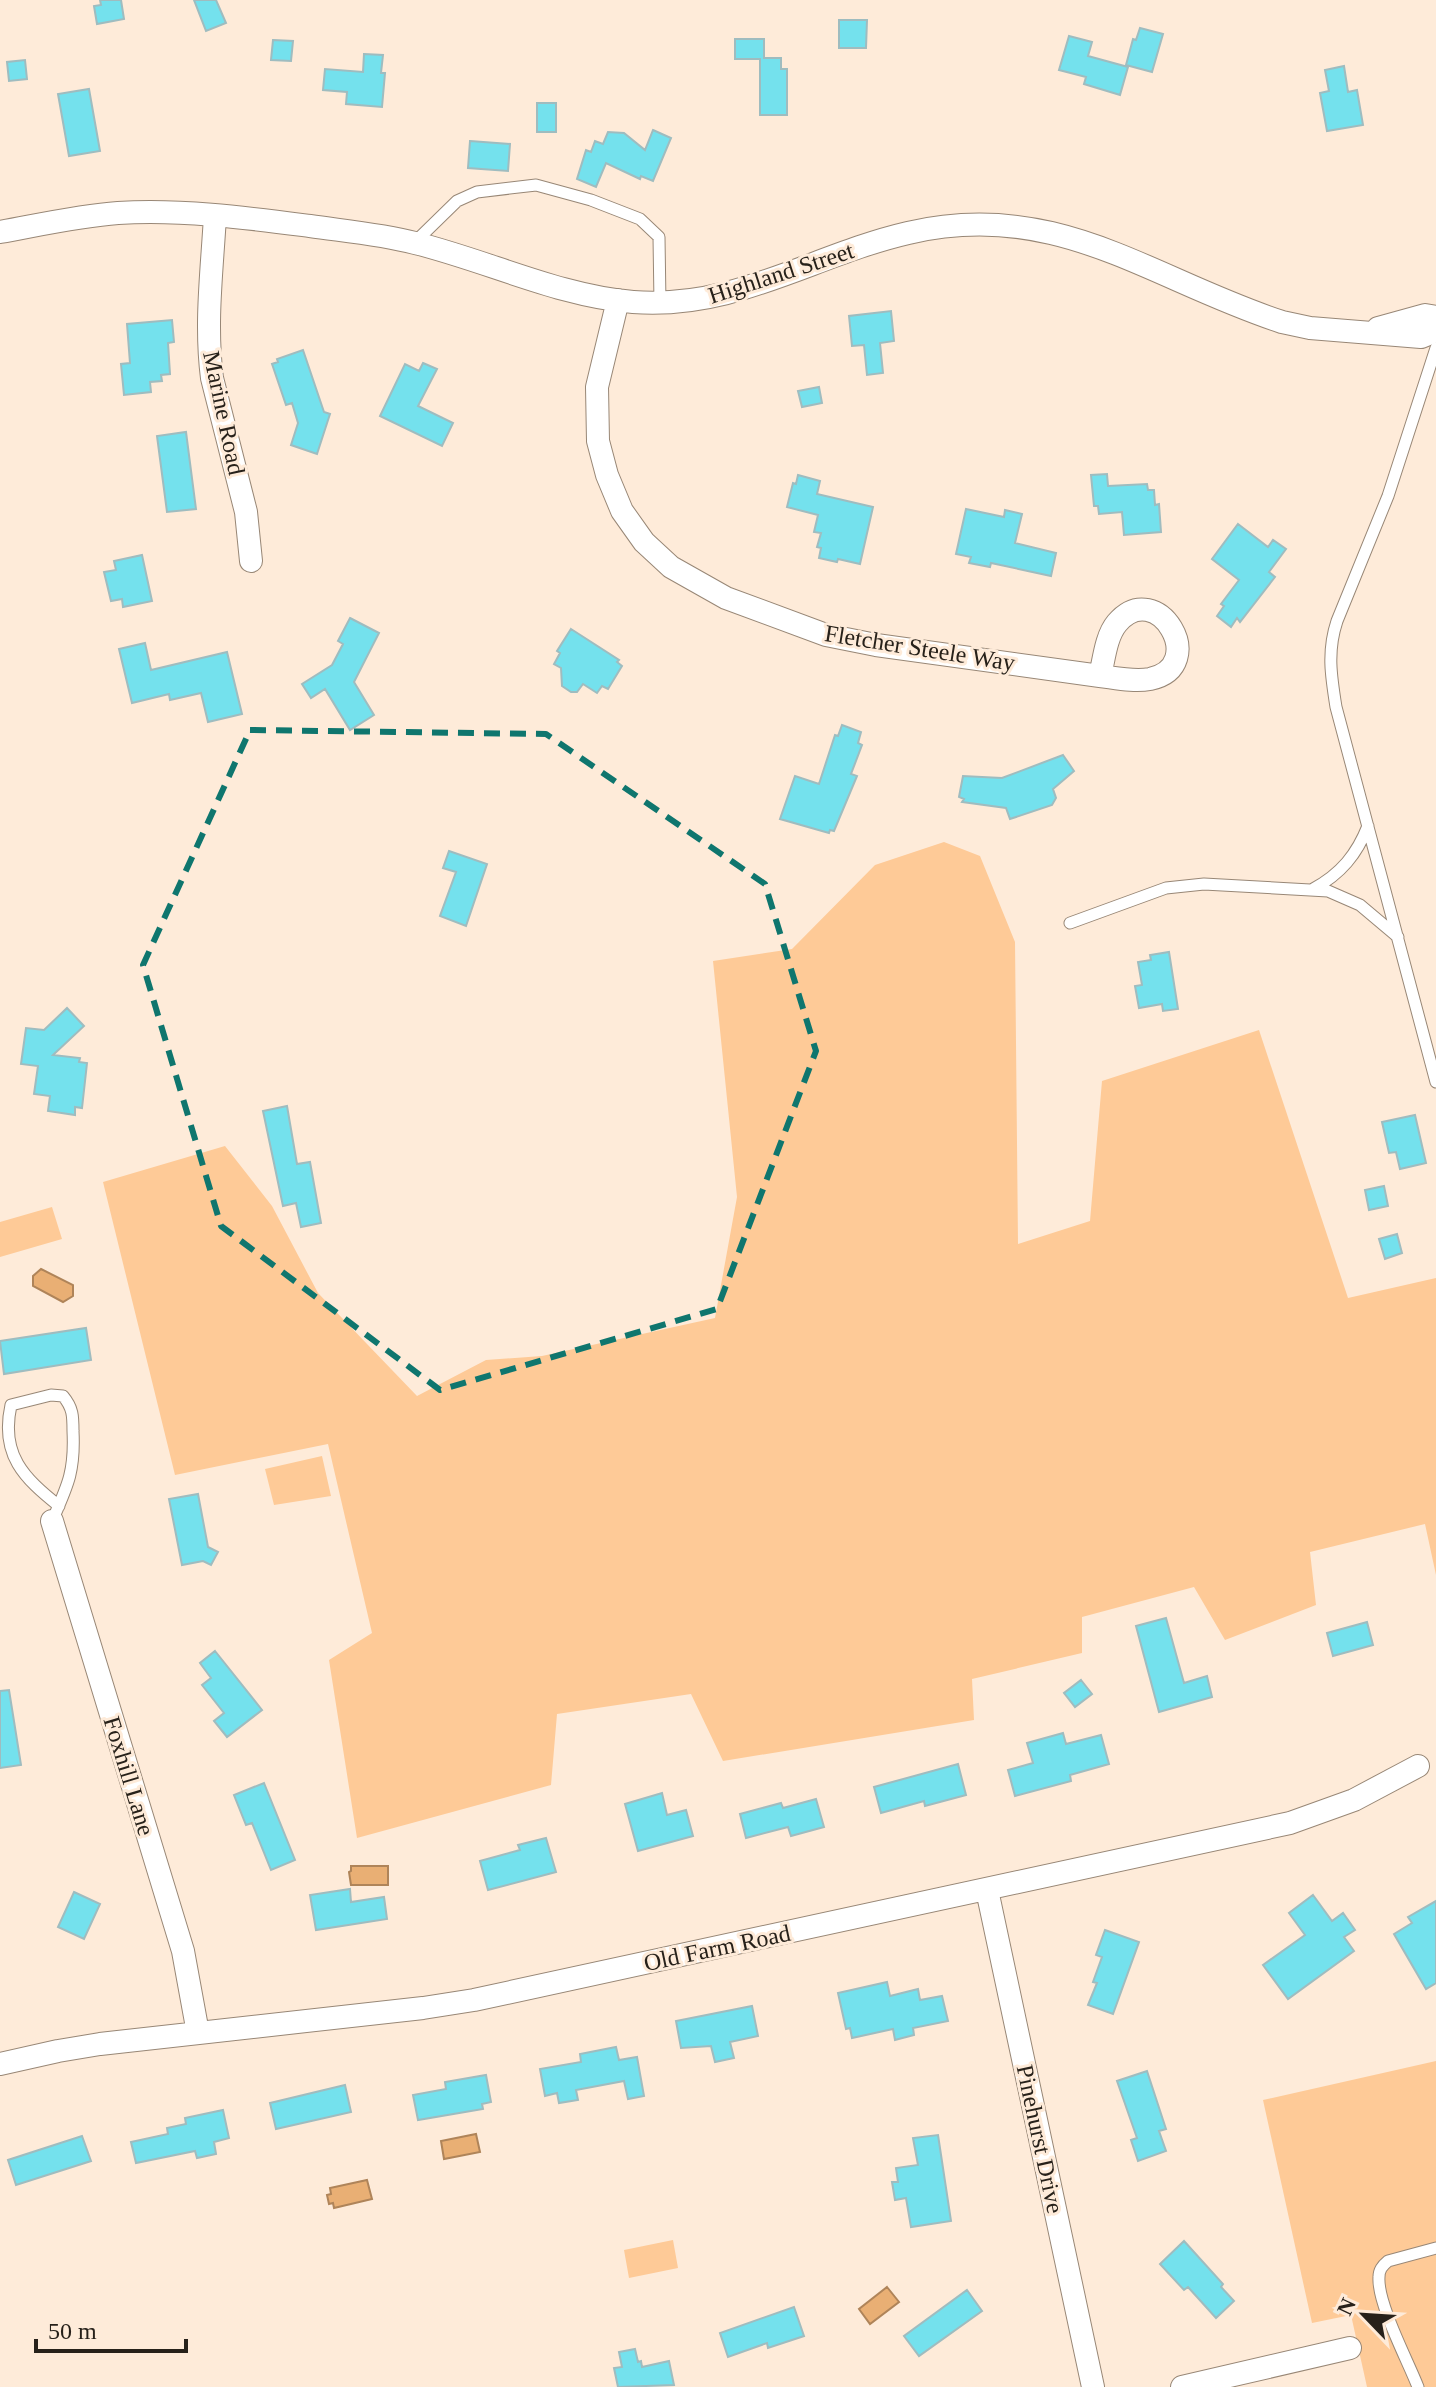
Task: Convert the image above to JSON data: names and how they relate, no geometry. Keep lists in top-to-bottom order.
{
  "streets": {
    "street": [
      "Highland Street",
      "Marine Road",
      "Fletcher Steele Way",
      "Foxhill Lane",
      "Old Farm Road",
      "Pinehurst Drive"
    ]
  },
  "crossings": [
    ["Highland Street", "Marine Road"],
    ["Highland Street", "Fletcher Steele Way"],
    ["Foxhill Lane", "Old Farm Road"],
    ["Old Farm Road", "Pinehurst Drive"]
  ],
  "scale_bar": "50 m",
  "north": "top left"
}
